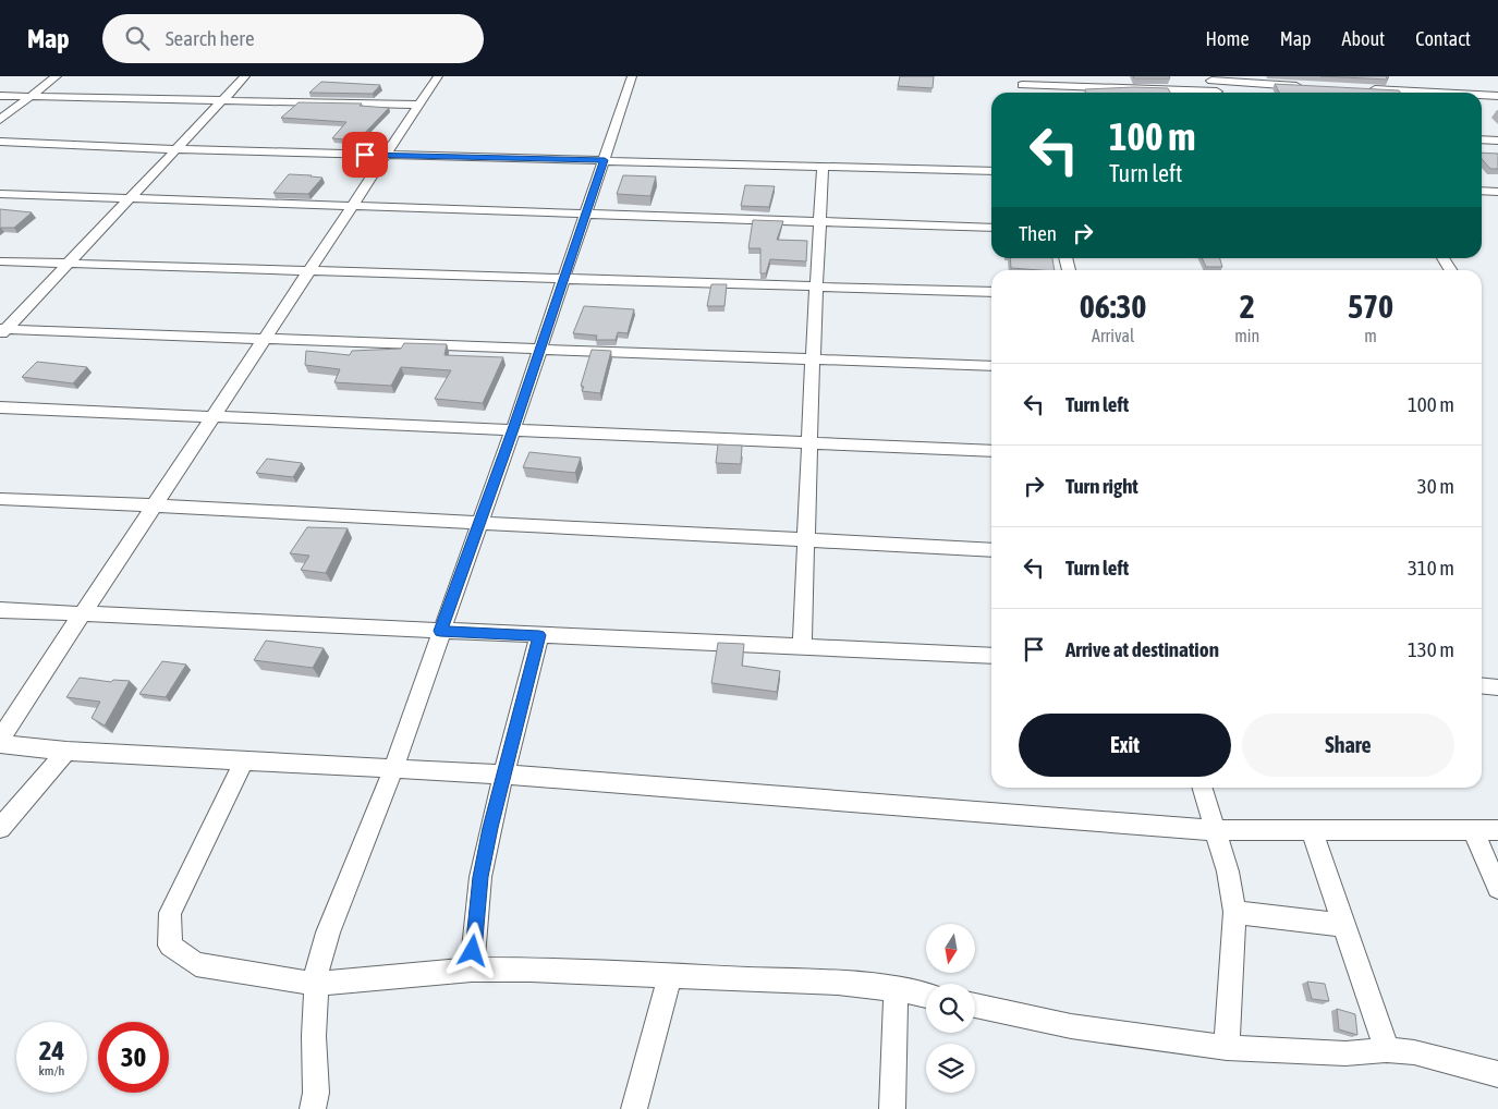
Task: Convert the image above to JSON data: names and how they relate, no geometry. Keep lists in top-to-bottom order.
{
  "north": "bottom",
  "page": {
    "header": "Map",
    "search": "Search here",
    "nav": [
      "Home",
      "Map",
      "About",
      "Contact"
    ],
    "turn": ["100 m", "Turn left"],
    "then": "Then",
    "eta": [
      "06:30",
      "Arrival",
      "2",
      "min",
      "570",
      "m"
    ],
    "list": [
      {
        "name": "Turn left",
        "value": "100 m"
      },
      {
        "name": "Turn right",
        "value": "30 m"
      },
      {
        "name": "Turn left",
        "value": "310 m"
      },
      {
        "name": "Arrive at destination",
        "value": "130 m"
      }
    ],
    "buttons": ["Exit", "Share"],
    "speed": "24 km/h",
    "limit": "30"
  }
}
